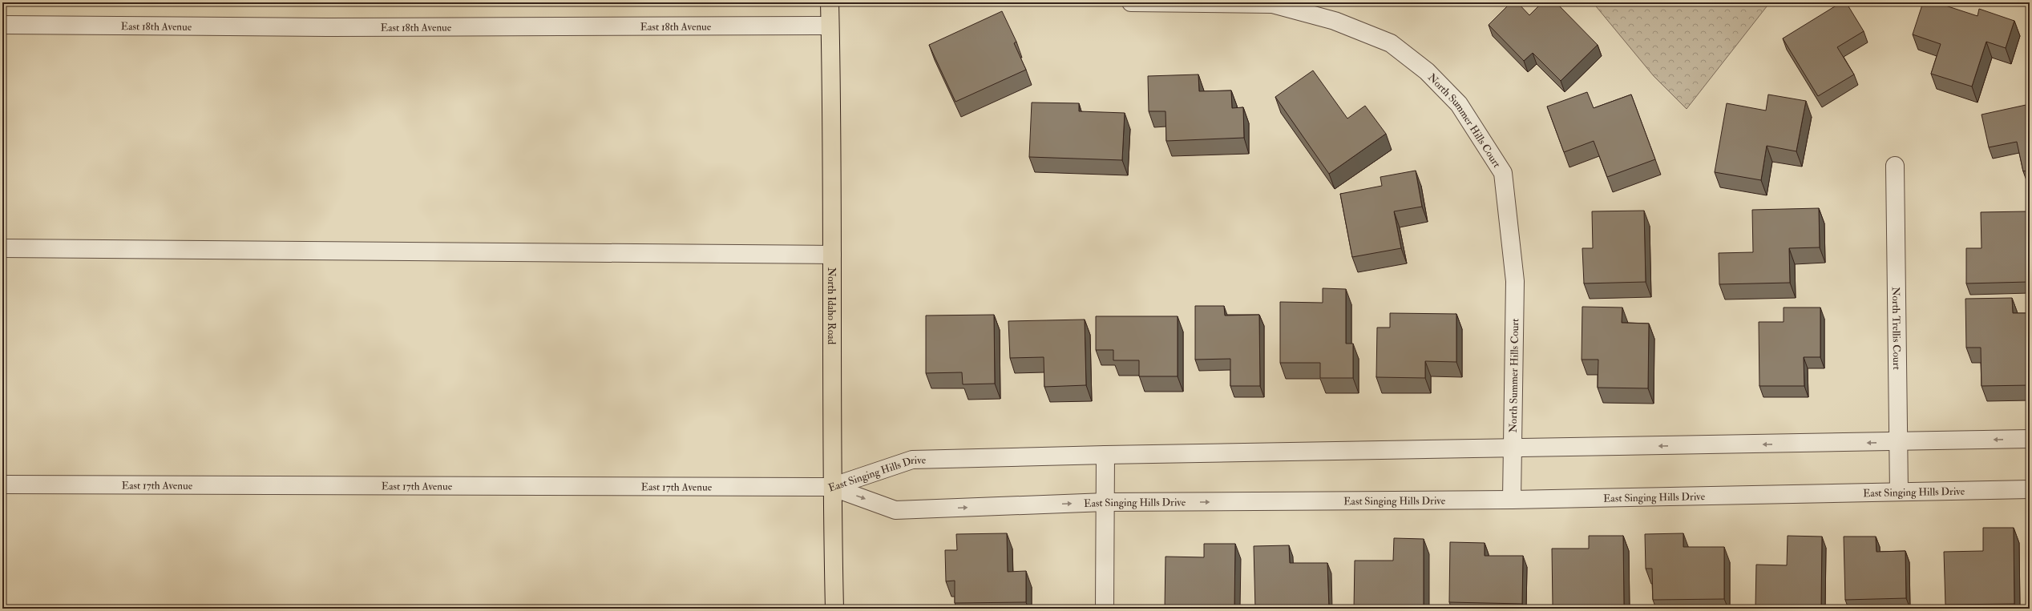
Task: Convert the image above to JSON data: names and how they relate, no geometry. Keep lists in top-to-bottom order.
{
  "streets": {
    "main road": ["North Idaho Road"],
    "street": [
      "East 18th Avenue",
      "North Summer Hills Court",
      "North Trellis Court",
      "East Singing Hills Drive",
      "East 17th Avenue"
    ]
  },
  "crossings": [
    ["East 18th Avenue", "North Idaho Road"],
    ["North Summer Hills Court", "East Singing Hills Drive"],
    ["North Idaho Road", "East Singing Hills Drive"],
    ["North Idaho Road", "East 17th Avenue"],
    ["North Trellis Court", "East Singing Hills Drive"],
    ["East Singing Hills Drive", "East 17th Avenue"]
  ]
}
